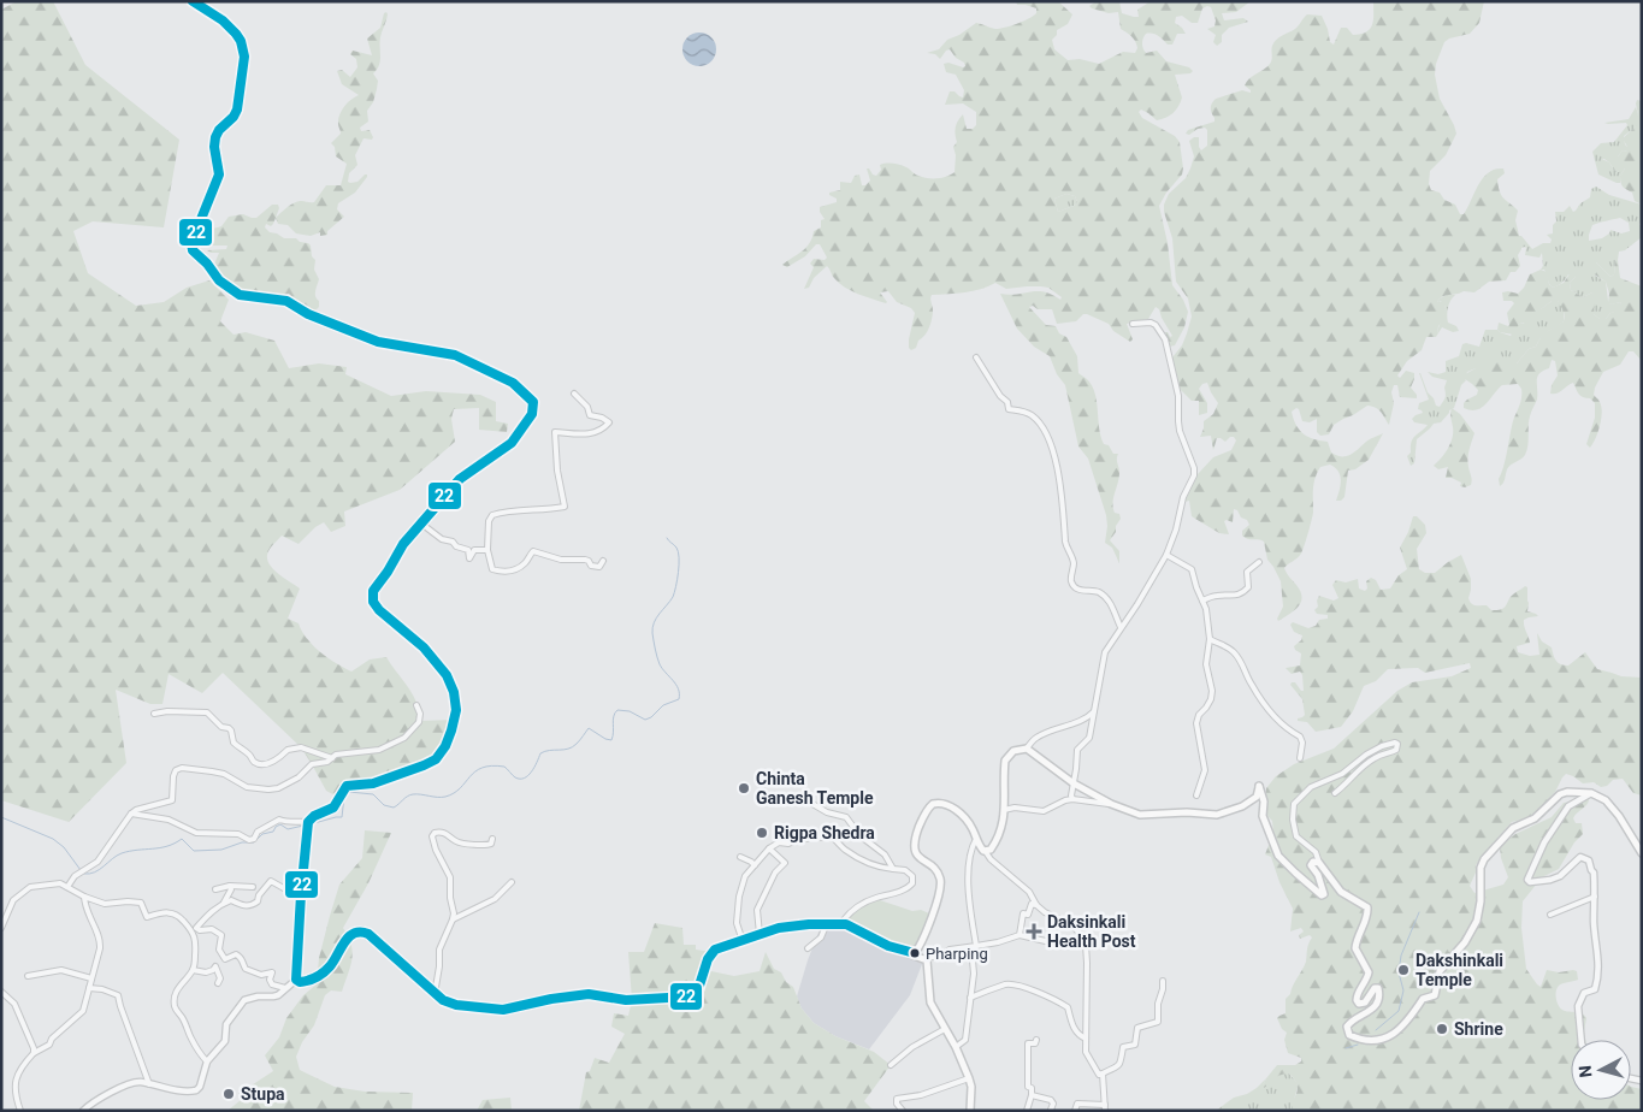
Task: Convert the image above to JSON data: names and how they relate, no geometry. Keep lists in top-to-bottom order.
{
  "places": {
    "other": [
      "Chinta Ganesh Temple",
      "Rigpa Shedra",
      "Pharping",
      "Dakshinkali Temple",
      "Shrine",
      "Stupa"
    ],
    "health": ["Daksinkali Health Post"]
  },
  "lines": ["transit line 22"],
  "north": "left"
}
